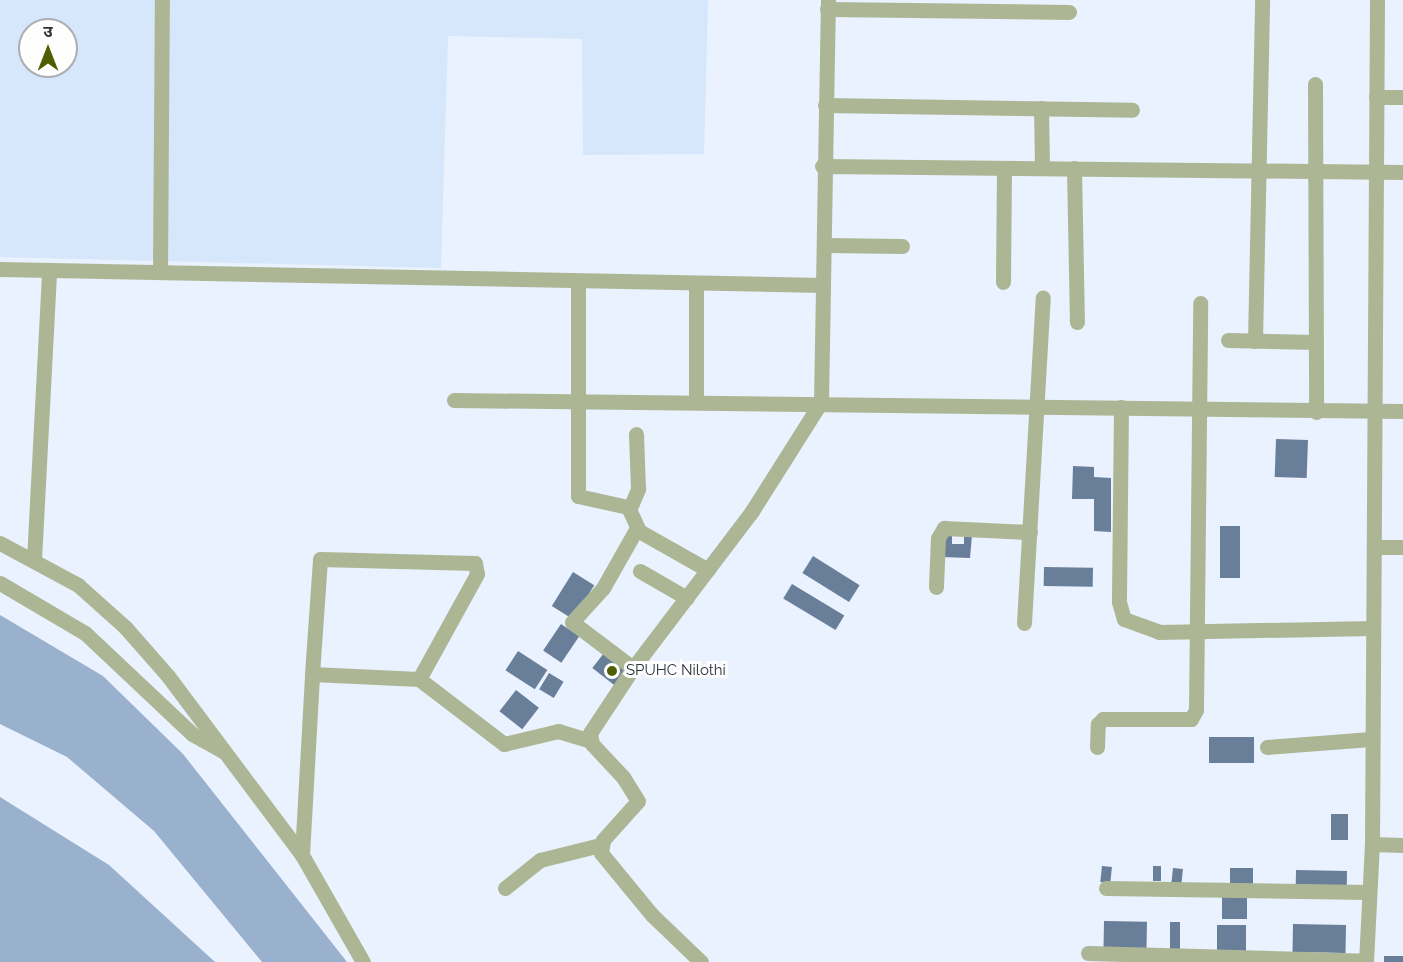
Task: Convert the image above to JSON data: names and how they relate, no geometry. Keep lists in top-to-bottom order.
{
  "places": ["SPUHC Nilothi"],
  "north": "top"
}
